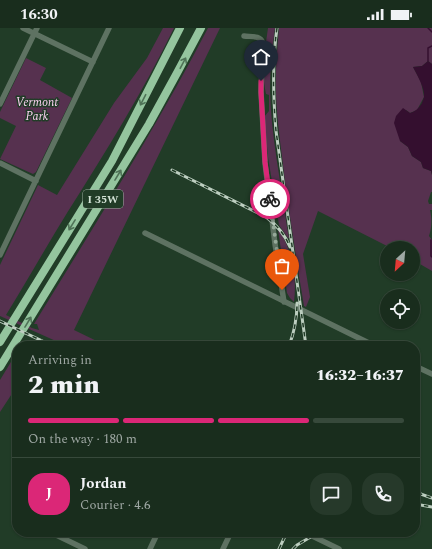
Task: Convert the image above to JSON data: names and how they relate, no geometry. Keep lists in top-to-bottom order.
{
  "streets": {
    "highway": ["I 35W"]
  },
  "parks": ["Vermont Park"],
  "north": "bottom left",
  "page": {
    "status": "16:30",
    "heading": ["2 min", "Arriving in", "16:32–16:37"],
    "panel": ["Jordan", "Courier · 4.6"],
    "bar": "On the way · 180 m",
    "round": "J"
  }
}
